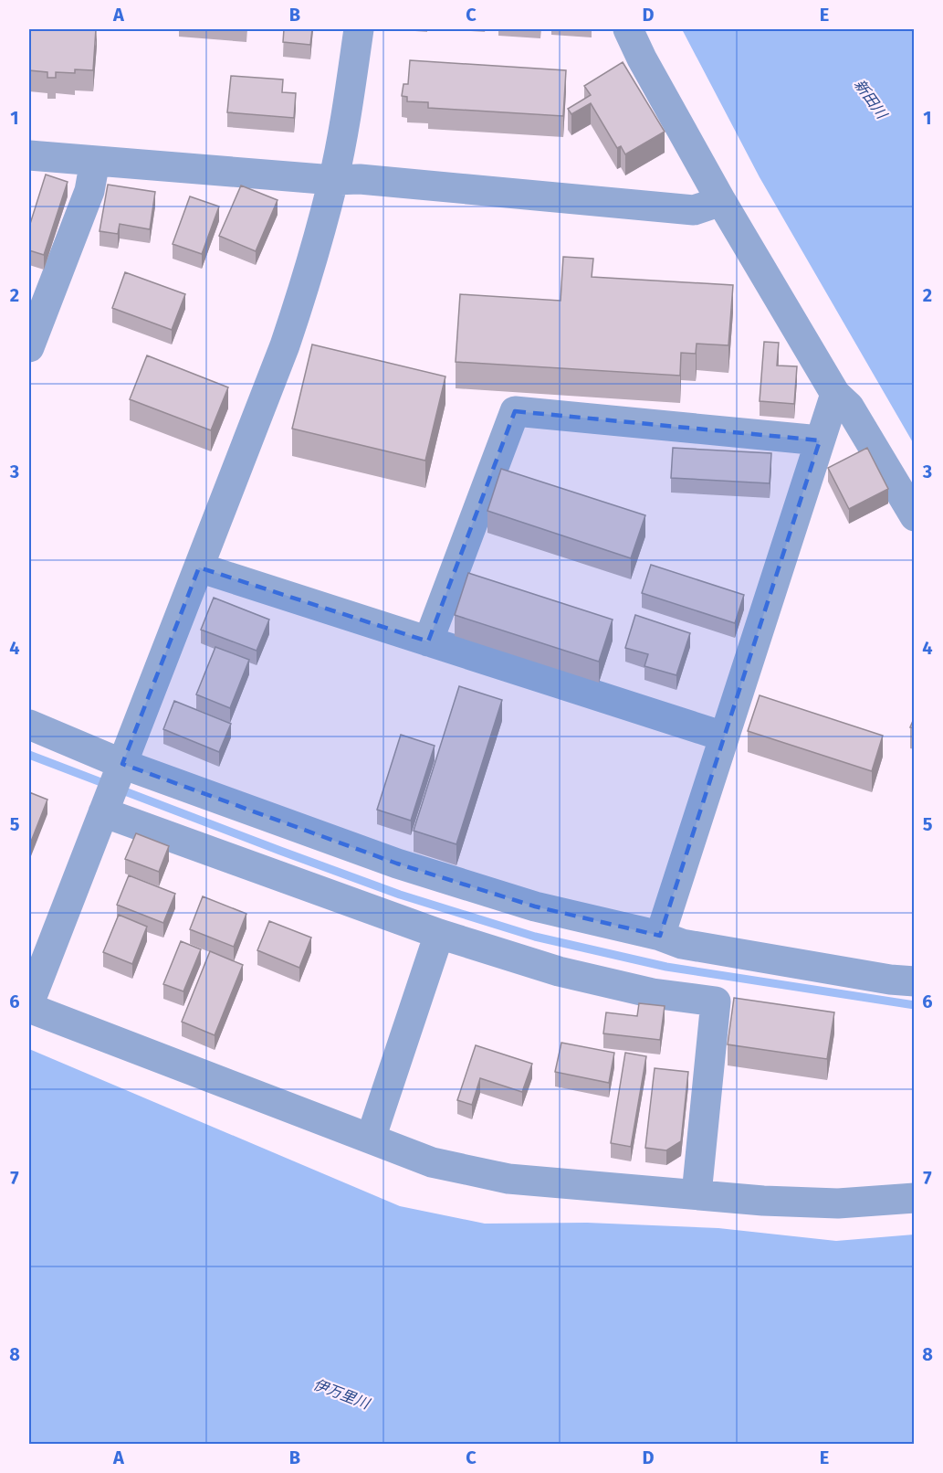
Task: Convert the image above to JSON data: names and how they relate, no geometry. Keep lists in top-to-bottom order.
{
  "water": ["新田川", "伊万里川"],
  "grid": {
    "columns": [
      "A",
      "B",
      "C",
      "D",
      "E"
    ],
    "rows": [
      "1",
      "2",
      "3",
      "4",
      "5",
      "6",
      "7",
      "8"
    ]
  }
}
